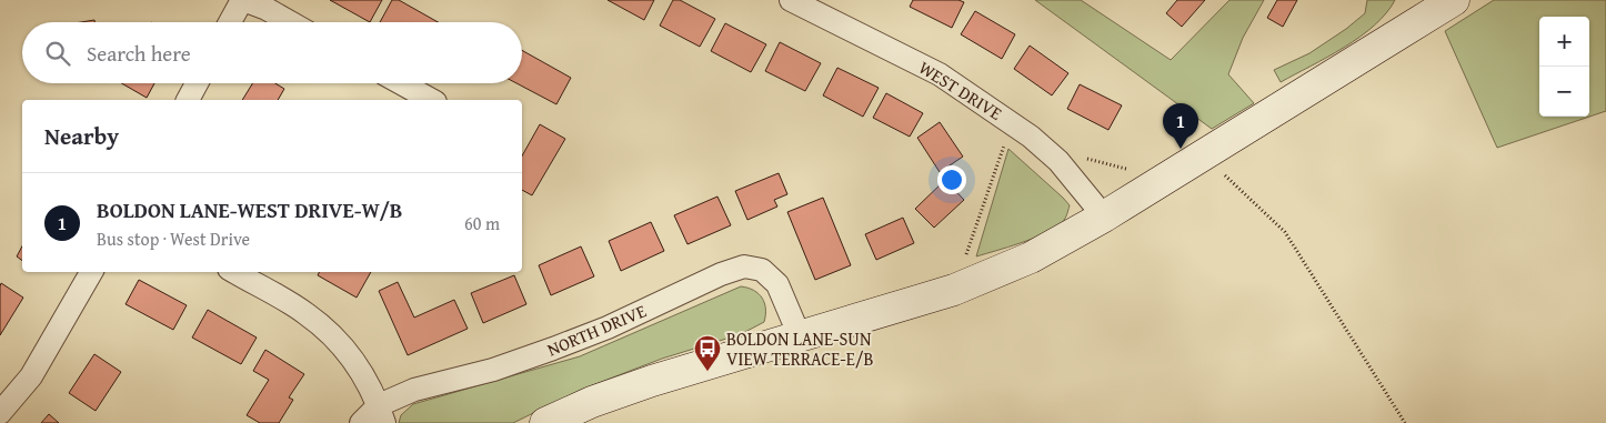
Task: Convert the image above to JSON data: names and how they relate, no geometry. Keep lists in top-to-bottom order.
{
  "streets": {
    "street": ["WEST DRIVE", "NORTH DRIVE"]
  },
  "places": {
    "bus stop": ["BOLDON LANE-SUN VIEW TERRACE-E/B"]
  },
  "page": {
    "map_buttons": ["+", "−"],
    "search": "Search here",
    "heading": "Nearby",
    "pins": "1",
    "list": [
      {
        "mark": "1",
        "name": "BOLDON LANE-WEST DRIVE-W/B",
        "note": "Bus stop · West Drive",
        "value": "60 m"
      }
    ]
  }
}
